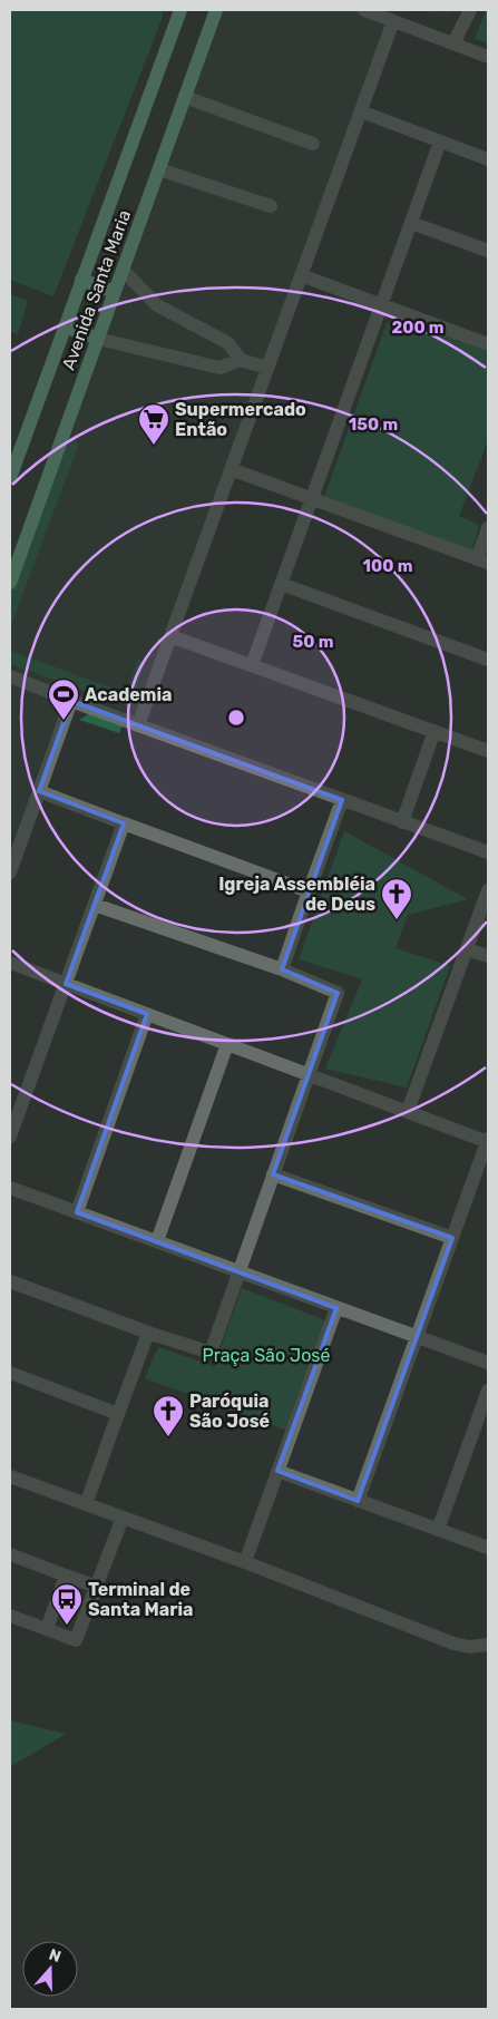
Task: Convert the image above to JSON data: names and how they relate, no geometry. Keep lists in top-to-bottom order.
{
  "streets": {
    "main road": ["Avenida Santa Maria"]
  },
  "parks": ["Praça São José"],
  "places": {
    "supermarket": ["Supermercado Então"],
    "sports": ["Academia"],
    "church": ["Igreja Assembléia de Deus", "Paróquia São José"],
    "bus stop": ["Terminal de Santa Maria"]
  },
  "north": "top",
  "rings": [
    "200 m",
    "150 m",
    "100 m",
    "50 m"
  ]
}
